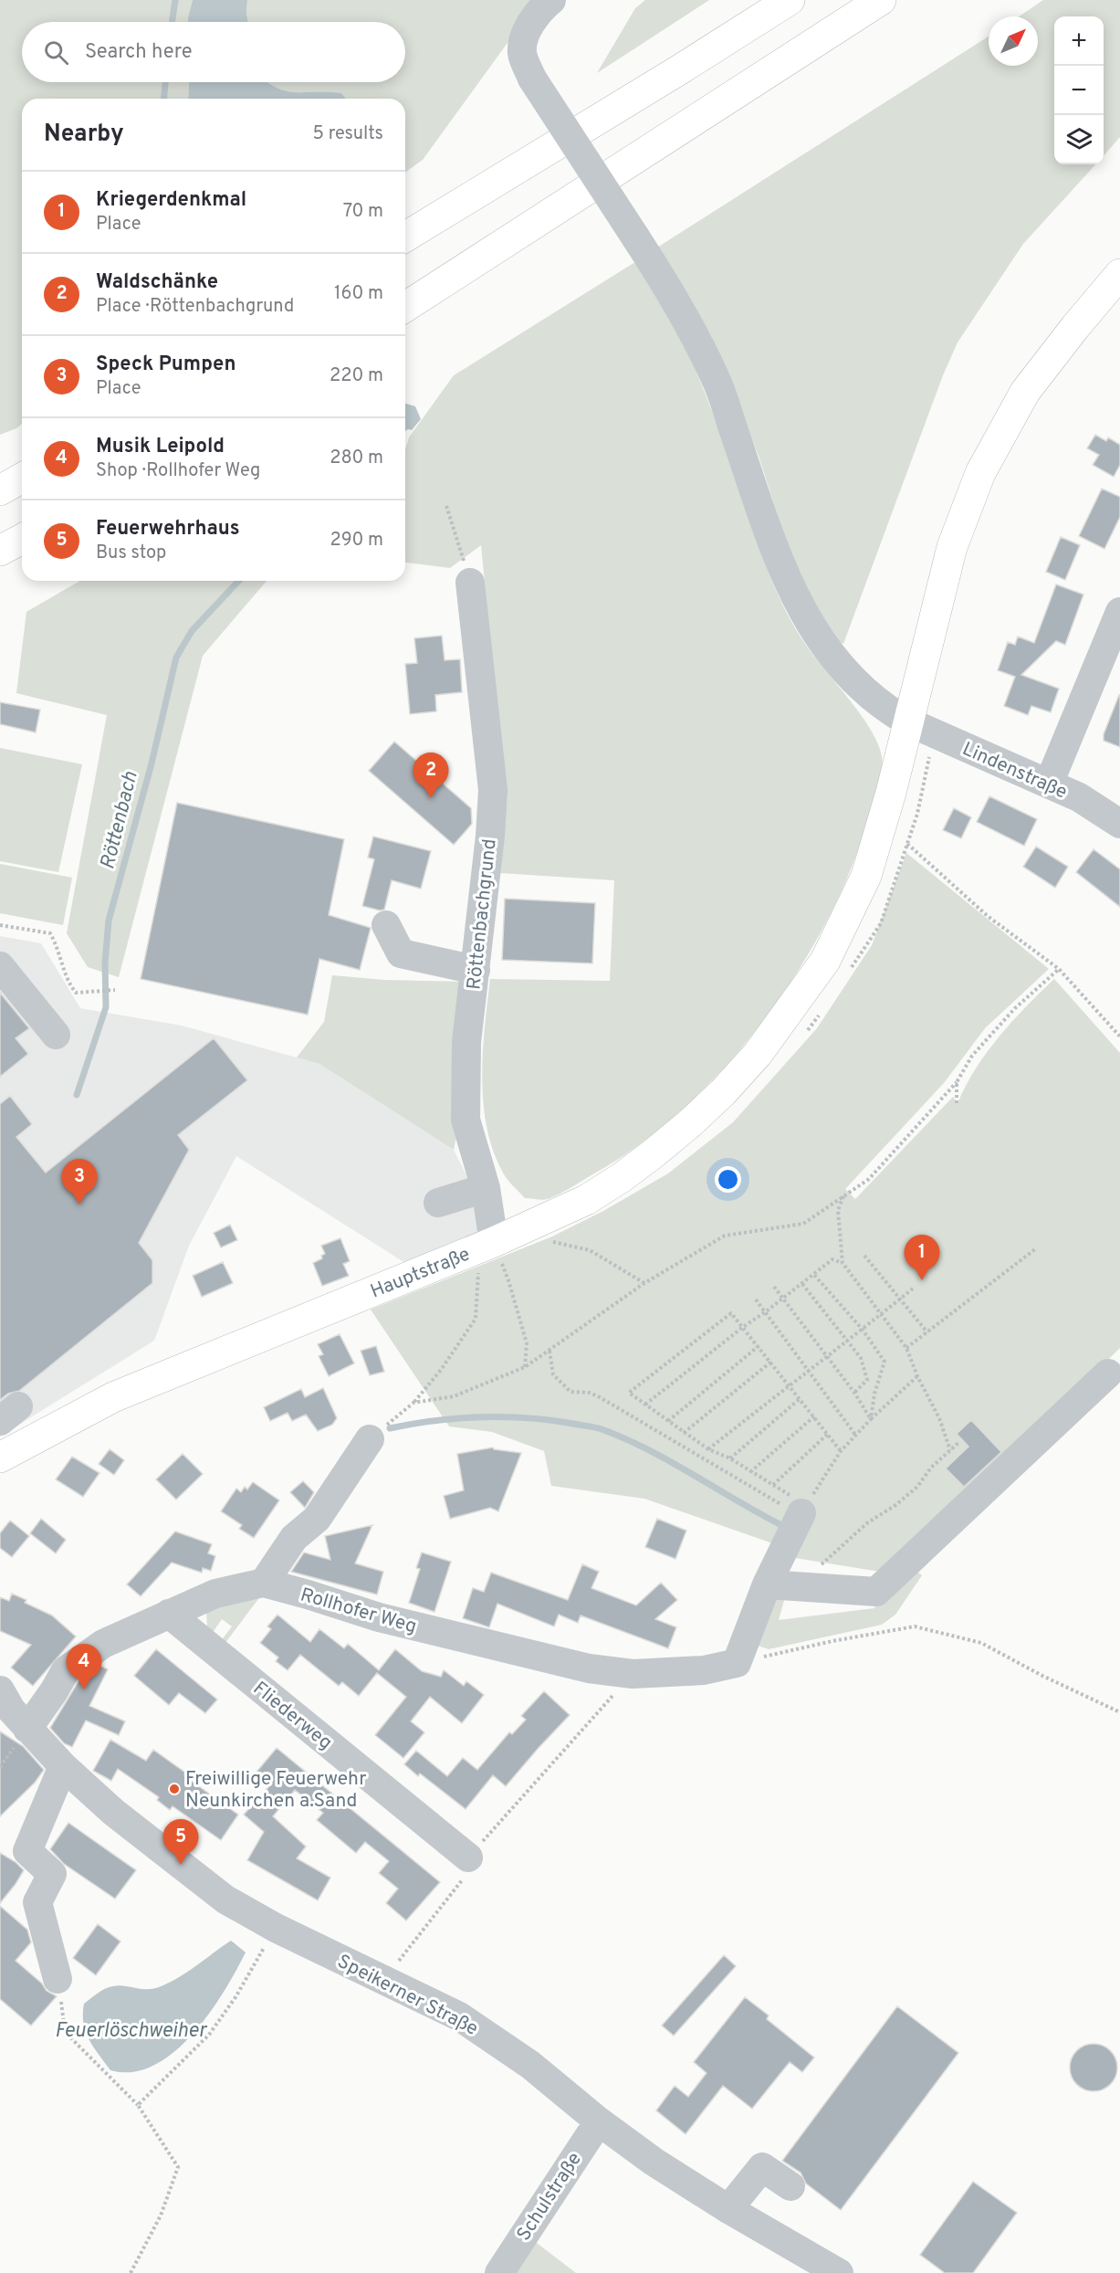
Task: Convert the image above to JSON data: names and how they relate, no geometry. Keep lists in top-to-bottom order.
{
  "streets": {
    "main road": ["Hauptstraße"],
    "street": [
      "Lindenstraße",
      "Röttenbachgrund",
      "Rollhofer Weg",
      "Fliederweg",
      "Speikerner Straße",
      "Schulstraße"
    ]
  },
  "crossings": [
    ["Lindenstraße", "Hauptstraße"],
    ["Röttenbachgrund", "Hauptstraße"],
    ["Rollhofer Weg", "Fliederweg"],
    ["Rollhofer Weg", "Speikerner Straße"],
    ["Speikerner Straße", "Schulstraße"]
  ],
  "water": ["Röttenbach", "Feuerlöschweiher"],
  "places": ["Freiwillige Feuerwehr Neunkirchen a.Sand"],
  "north": "top right",
  "page": {
    "map_buttons": ["+", "−"],
    "search": "Search here",
    "heading": ["Nearby", "5 results"],
    "list": [
      {
        "mark": "1",
        "name": "Kriegerdenkmal",
        "note": "Place",
        "value": "70 m"
      },
      {
        "mark": "2",
        "name": "Waldschänke",
        "note": "Place · Röttenbachgrund",
        "value": "160 m"
      },
      {
        "mark": "3",
        "name": "Speck Pumpen",
        "note": "Place",
        "value": "220 m"
      },
      {
        "mark": "4",
        "name": "Musik Leipold",
        "note": "Shop · Rollhofer Weg",
        "value": "280 m"
      },
      {
        "mark": "5",
        "name": "Feuerwehrhaus",
        "note": "Bus stop",
        "value": "290 m"
      }
    ],
    "pins": [
      "2",
      "3",
      "1",
      "4",
      "5"
    ]
  }
}
